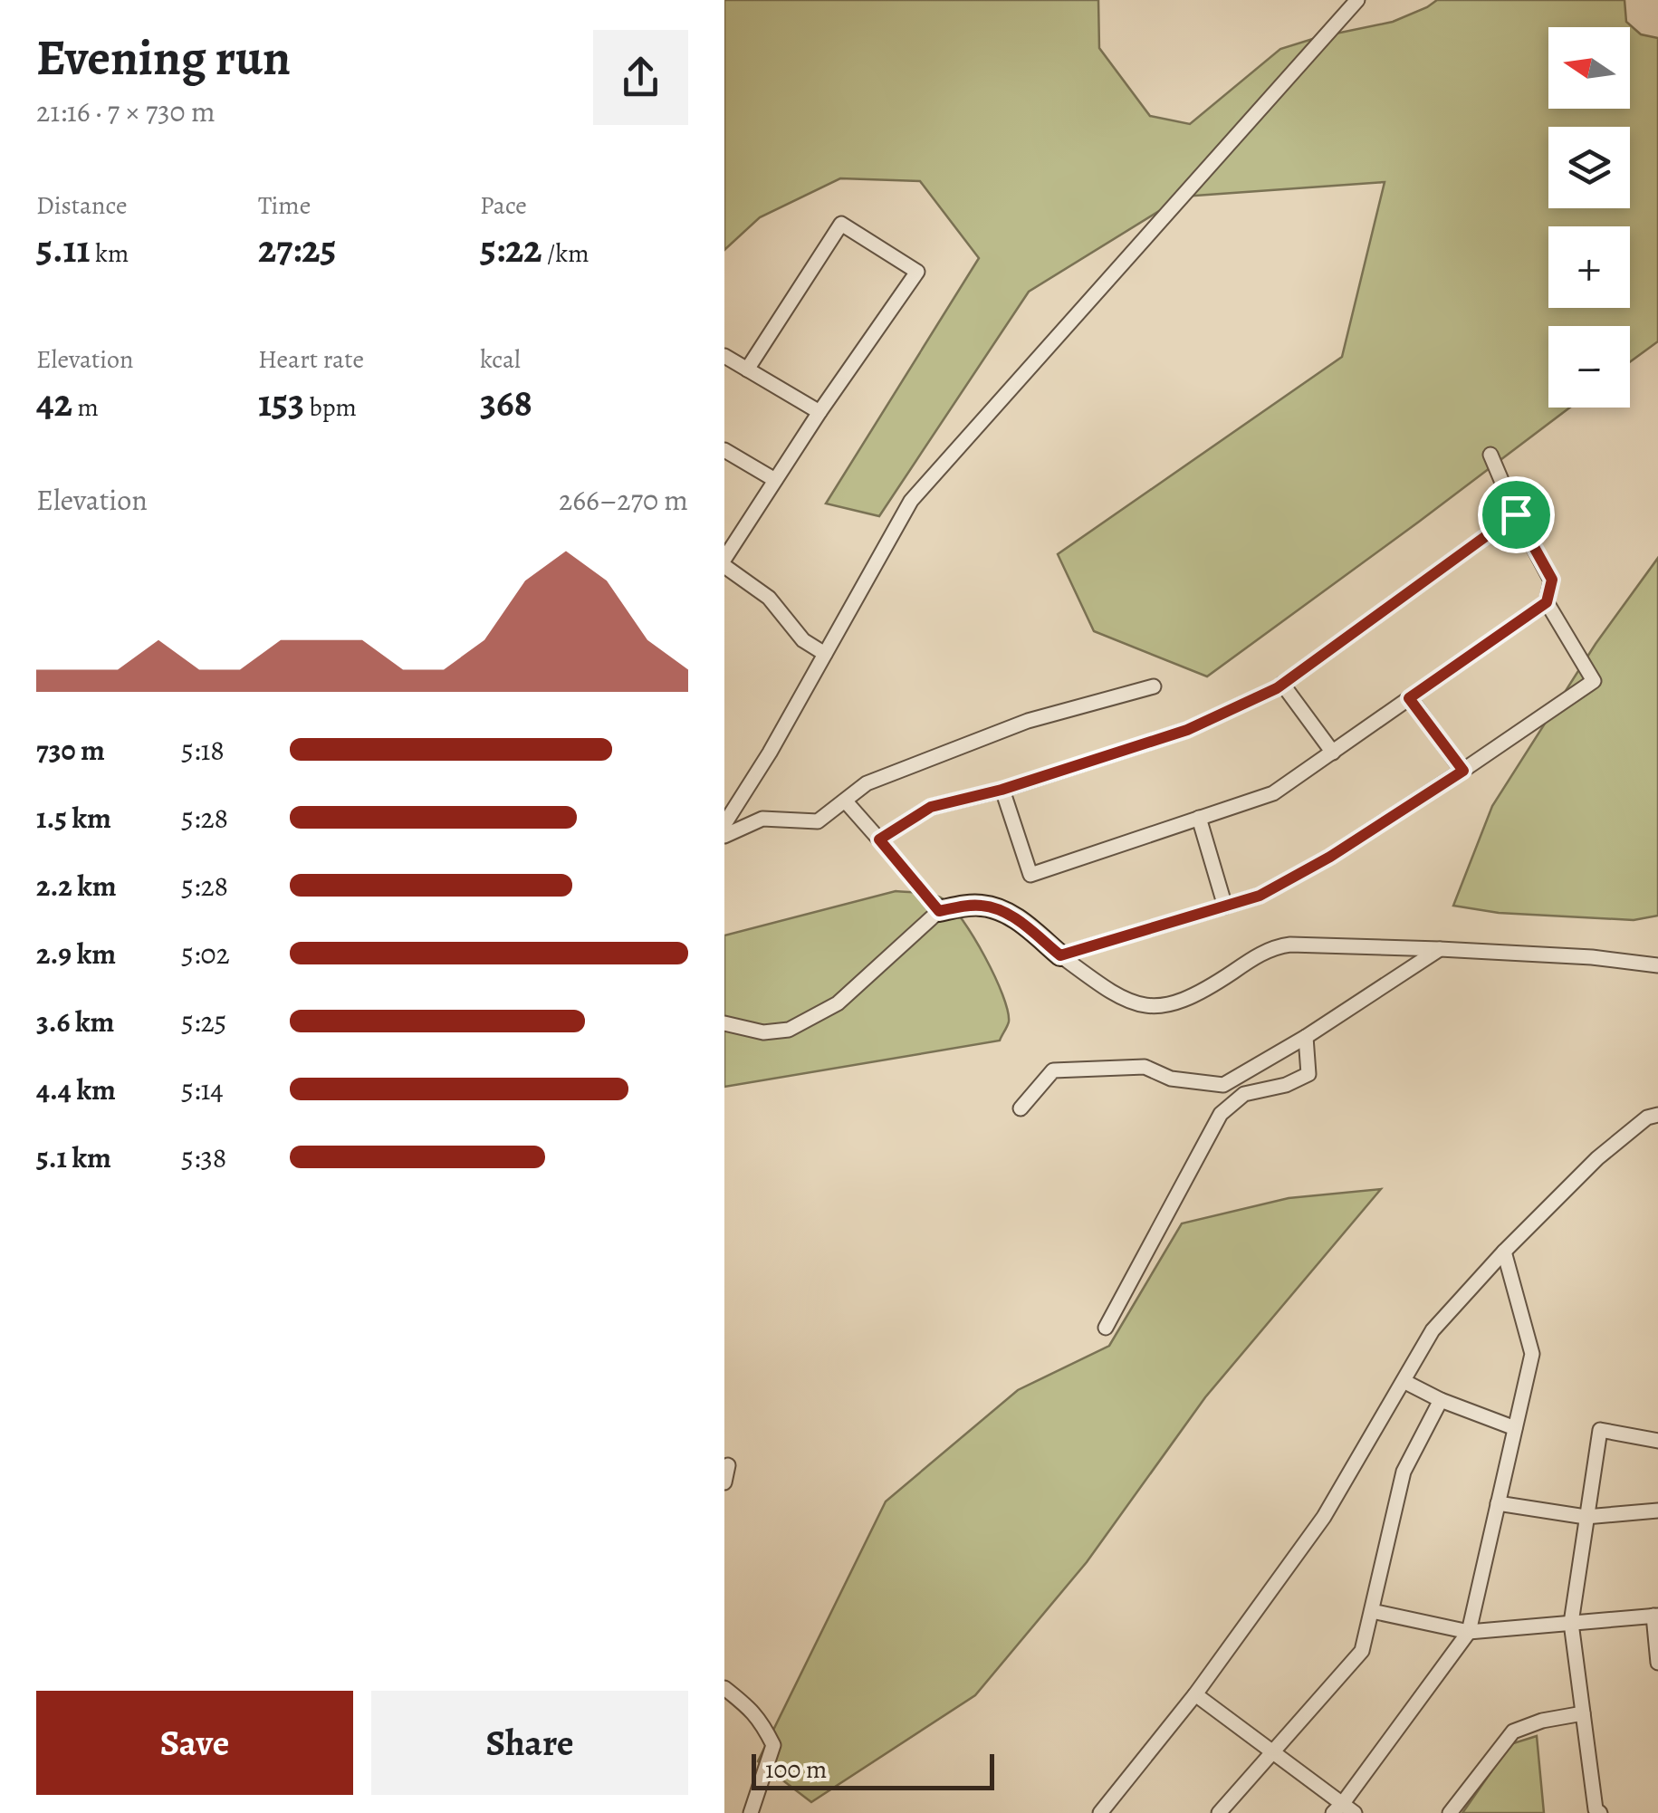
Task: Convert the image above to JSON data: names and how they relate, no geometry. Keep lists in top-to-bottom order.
{
  "scale_bar": "100 m",
  "north": "left",
  "page": {
    "heading": ["Evening run", "21:16 · 7 × 730 m"],
    "map_buttons": ["+", "−"],
    "stats": [
      ["Distance", "5.11 km"],
      ["Time", "27:25"],
      ["Pace", "5:22 /km"],
      ["Elevation", "42 m"],
      ["Heart rate", "153 bpm"],
      ["kcal", "368"]
    ],
    "chart": ["Elevation", "266–270 m"],
    "list": [
      {
        "name": "730 m",
        "note": "5:18"
      },
      {
        "name": "1.5 km",
        "note": "5:28"
      },
      {
        "name": "2.2 km",
        "note": "5:28"
      },
      {
        "name": "2.9 km",
        "note": "5:02"
      },
      {
        "name": "3.6 km",
        "note": "5:25"
      },
      {
        "name": "4.4 km",
        "note": "5:14"
      },
      {
        "name": "5.1 km",
        "note": "5:38"
      }
    ],
    "buttons": ["Save", "Share"],
    "scale": "100 m"
  }
}
